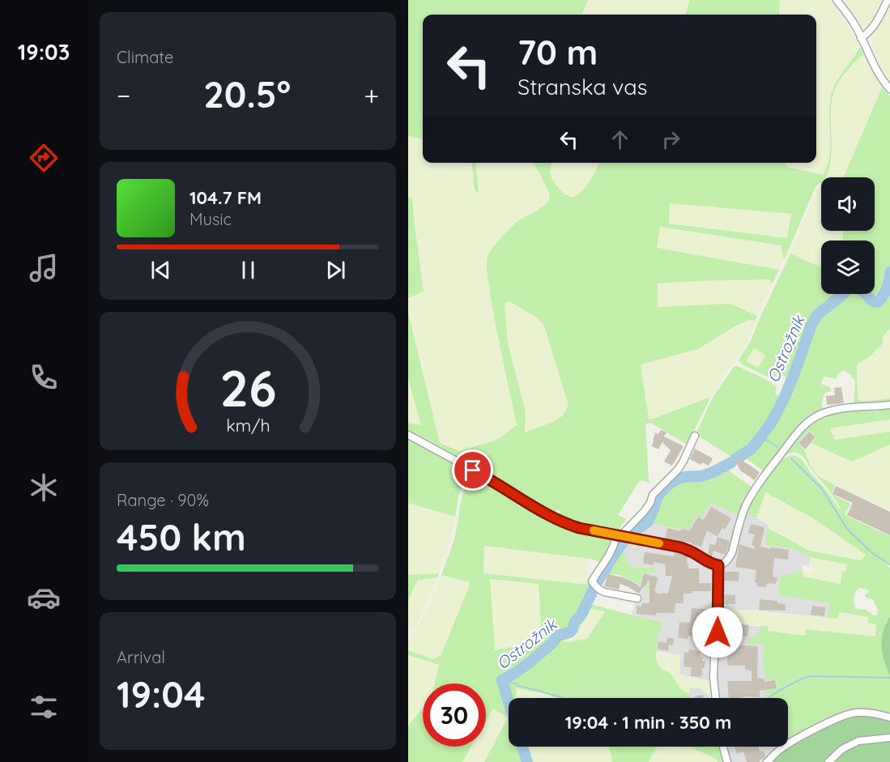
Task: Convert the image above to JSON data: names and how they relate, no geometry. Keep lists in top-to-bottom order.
{
  "water": ["Ostrožnik"],
  "page": {
    "tabs": "19:03",
    "tile": [
      "Climate",
      ["Range · 90%", "450 km"],
      ["Arrival", "19:04"]
    ],
    "turn": ["70 m", "Stranska vas"],
    "heat": ["−", "20.5°", "+"],
    "song": ["104.7 FM", "Music"],
    "limit": "30",
    "trip": "19:04 · 1 min · 350 m",
    "gauge": ["26", "km/h"]
  }
}
